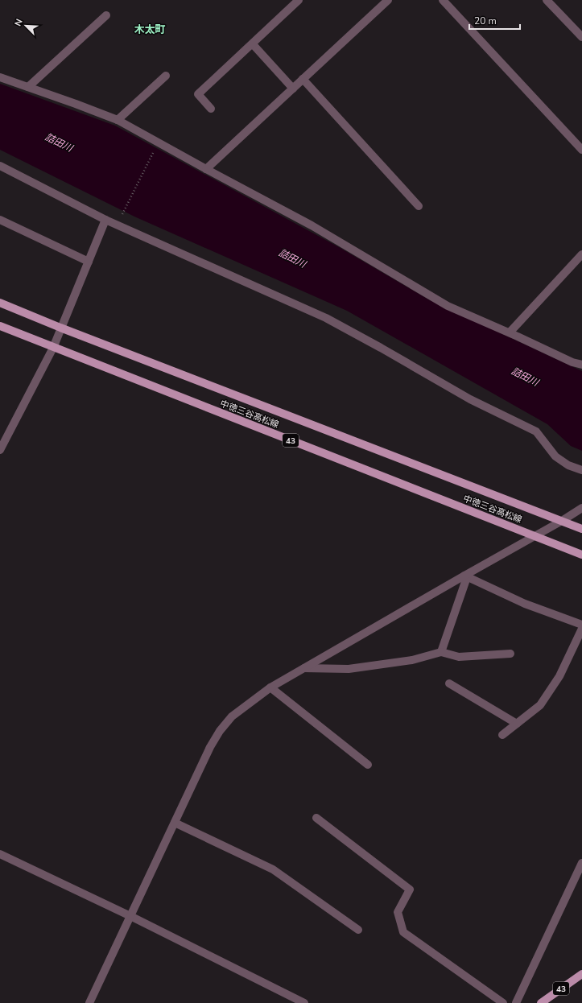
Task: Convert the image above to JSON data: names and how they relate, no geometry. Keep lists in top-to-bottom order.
{
  "streets": {
    "main road": ["中徳三谷高松線", "43"]
  },
  "districts": ["木太町"],
  "water": ["詰田川"],
  "scale_bar": "20 m",
  "north": "top left"
}
